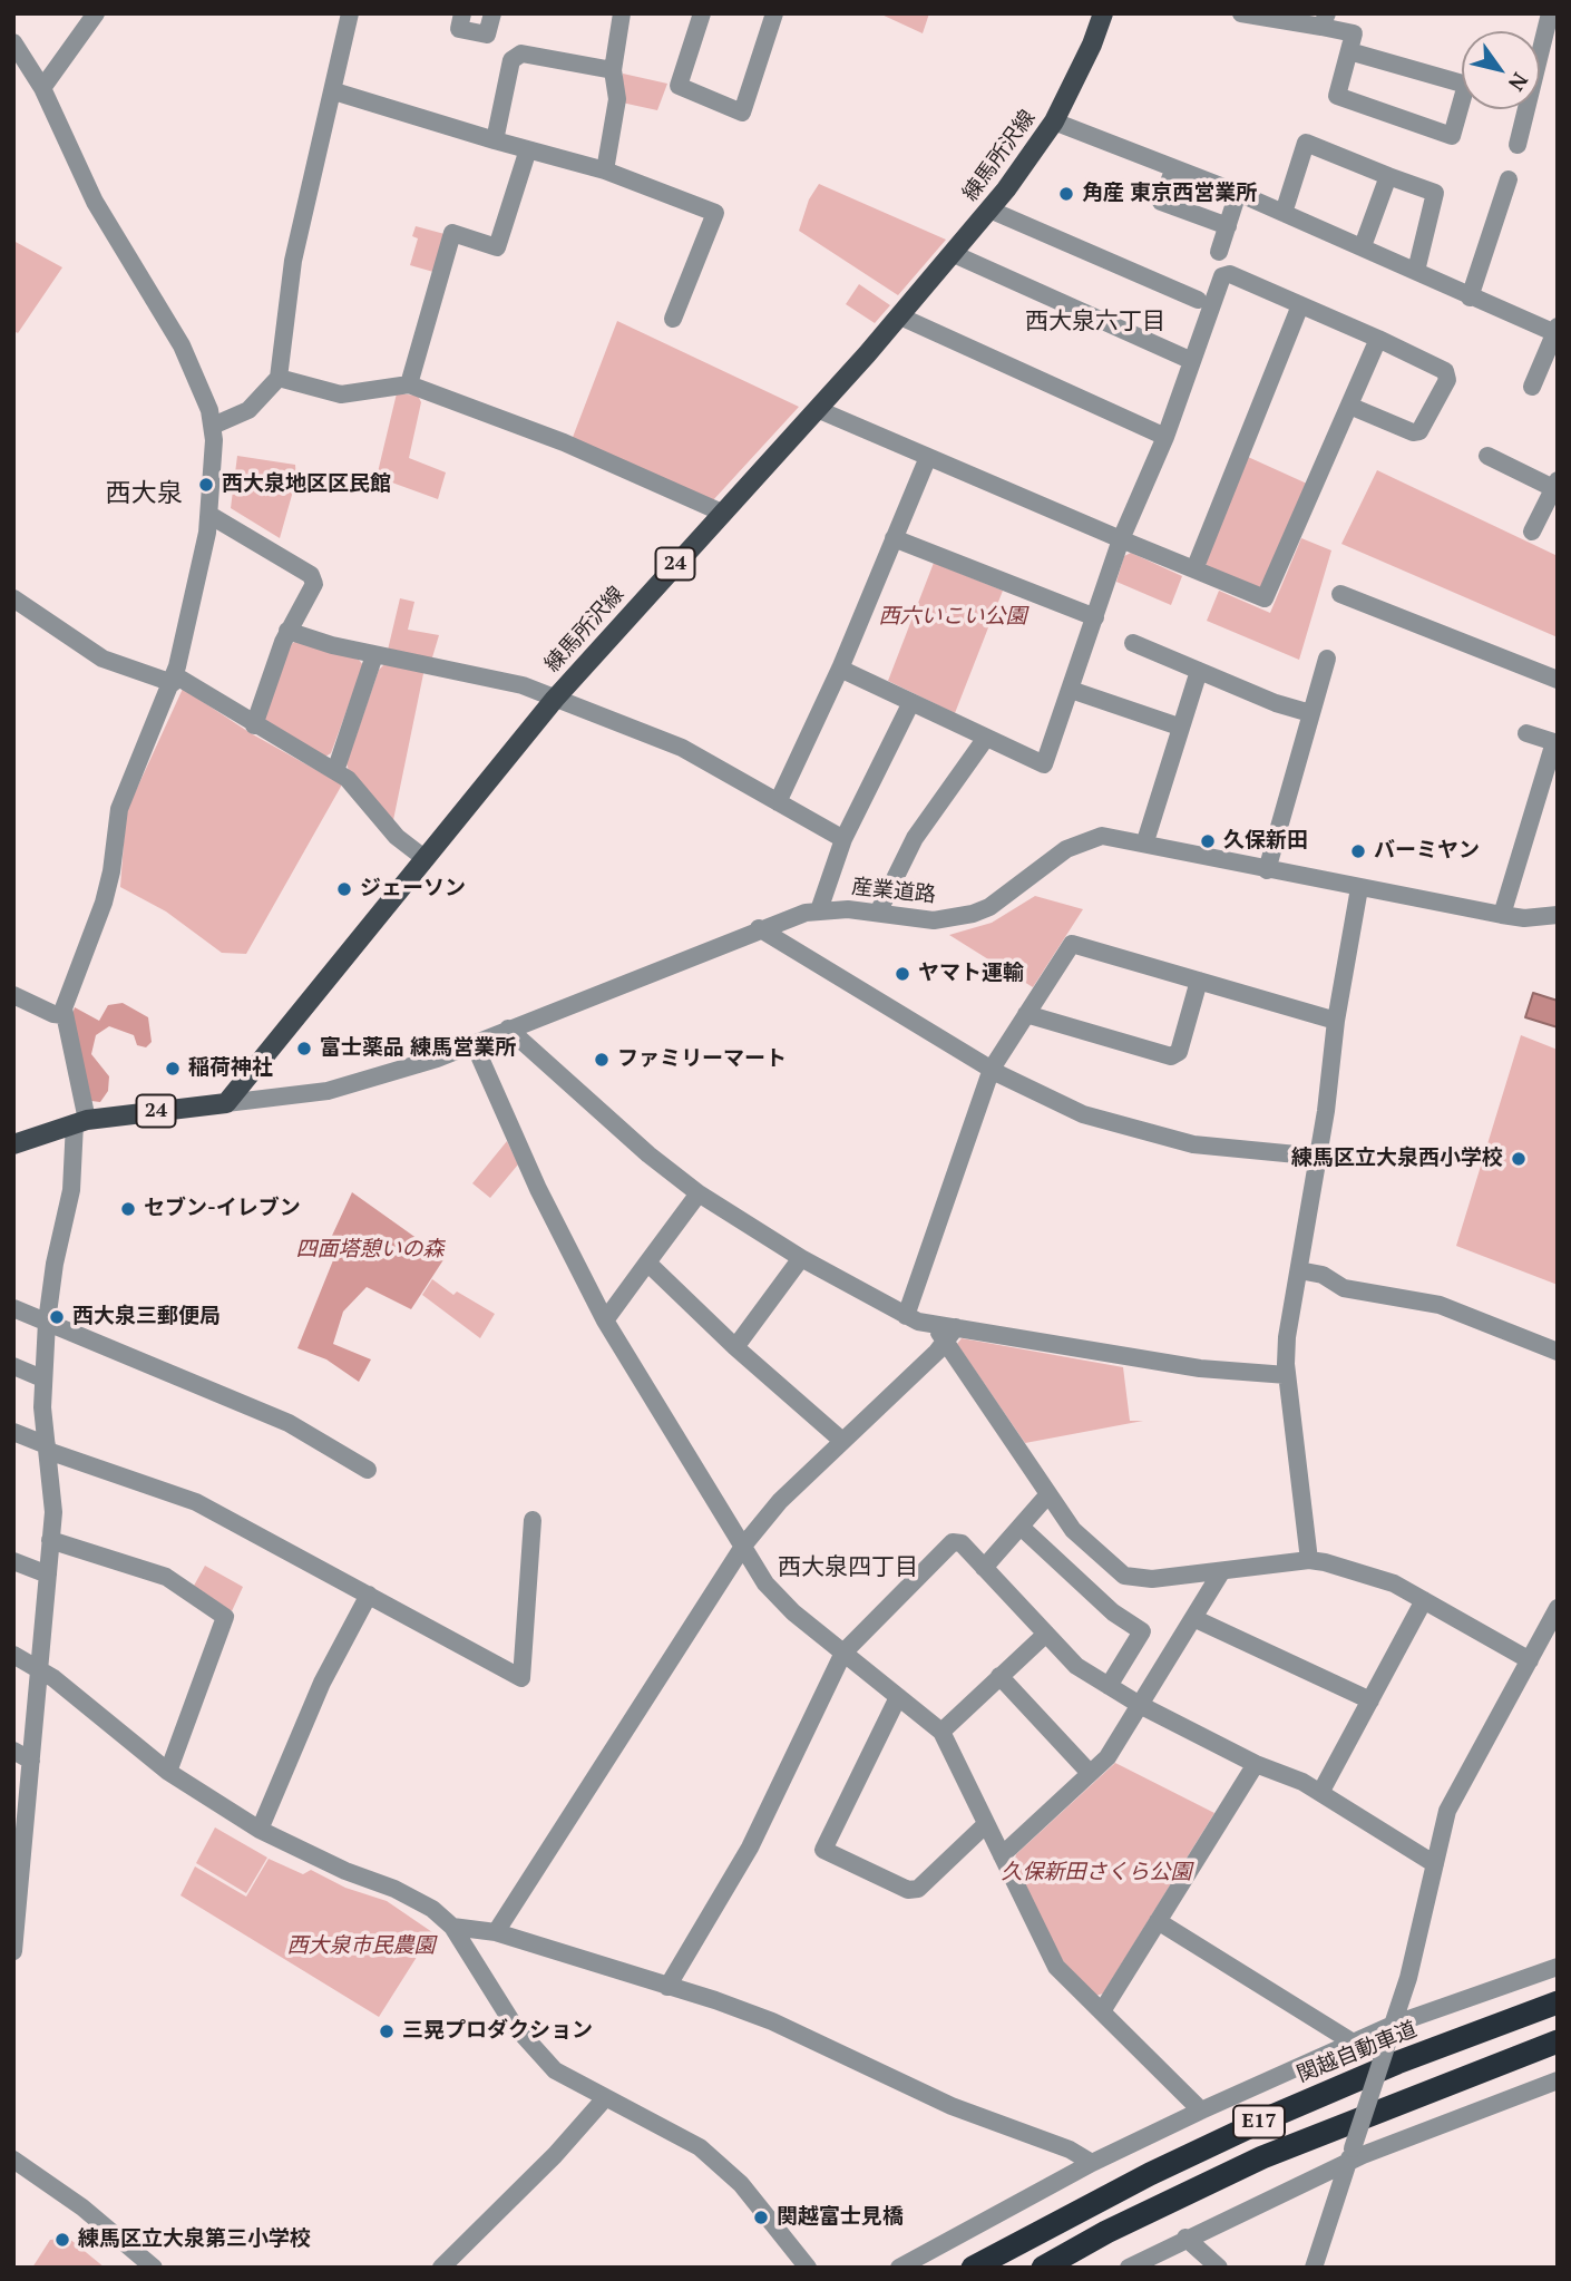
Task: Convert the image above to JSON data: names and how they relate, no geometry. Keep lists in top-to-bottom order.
{
  "streets": {
    "highway": ["関越自動車道", "E17"],
    "main road": ["練馬所沢線", "24"],
    "street": ["産業道路"]
  },
  "crossings": [
    ["練馬所沢線", "24"],
    ["練馬所沢線", "産業道路"],
    ["24", "産業道路"]
  ],
  "districts": ["西大泉六丁目", "西大泉", "西大泉四丁目"],
  "parks": [
    "西六いこい公園",
    "四面塔憩いの森",
    "久保新田さくら公園",
    "西大泉市民農園"
  ],
  "places": [
    "角産 東京西営業所",
    "西大泉地区区民館",
    "久保新田",
    "バーミヤン",
    "ジェーソン",
    "ヤマト運輸",
    "富士薬品 練馬営業所",
    "ファミリーマート",
    "稲荷神社",
    "練馬区立大泉西小学校",
    "セブン-イレブン",
    "西大泉三郵便局",
    "三晃プロダクション",
    "関越富士見橋",
    "練馬区立大泉第三小学校"
  ],
  "north": "bottom right"
}
